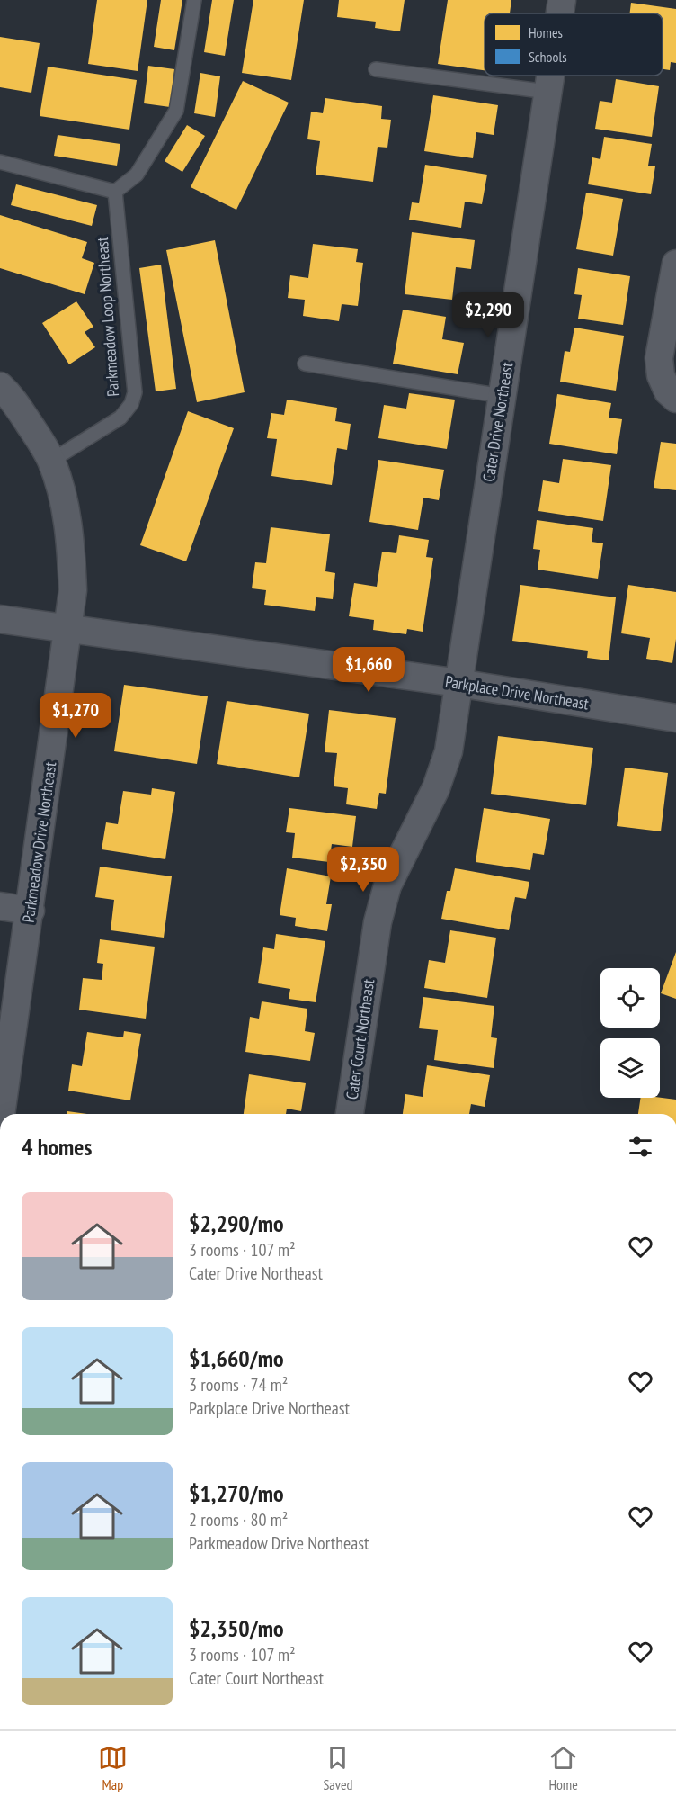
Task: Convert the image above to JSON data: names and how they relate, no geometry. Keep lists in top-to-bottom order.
{
  "streets": {
    "street": [
      "Cater Drive Northeast",
      "Parkplace Drive Northeast",
      "Parkmeadow Drive Northeast",
      "Cater Court Northeast"
    ],
    "lane": ["Parkmeadow Loop Northeast"]
  },
  "crossings": [
    ["Parkmeadow Loop Northeast", "Parkmeadow Drive Northeast"],
    ["Cater Drive Northeast", "Parkplace Drive Northeast"],
    ["Cater Drive Northeast", "Cater Court Northeast"],
    ["Parkplace Drive Northeast", "Parkmeadow Drive Northeast"],
    ["Parkplace Drive Northeast", "Cater Court Northeast"]
  ],
  "legend": ["Homes", "Schools"],
  "page": {
    "price": [
      "$2,290",
      "$1,660",
      "$1,270",
      "$2,350"
    ],
    "heading": "4 homes",
    "list": [
      {
        "name": "$2,290/mo",
        "note": "3 rooms · 107 m² · Cater Drive Northeast"
      },
      {
        "name": "$1,660/mo",
        "note": "3 rooms · 74 m² · Parkplace Drive Northeast"
      },
      {
        "name": "$1,270/mo",
        "note": "2 rooms · 80 m² · Parkmeadow Drive Northeast"
      },
      {
        "name": "$2,350/mo",
        "note": "3 rooms · 107 m² · Cater Court Northeast"
      }
    ],
    "tabs": ["Map", "Saved", "Home"]
  }
}
